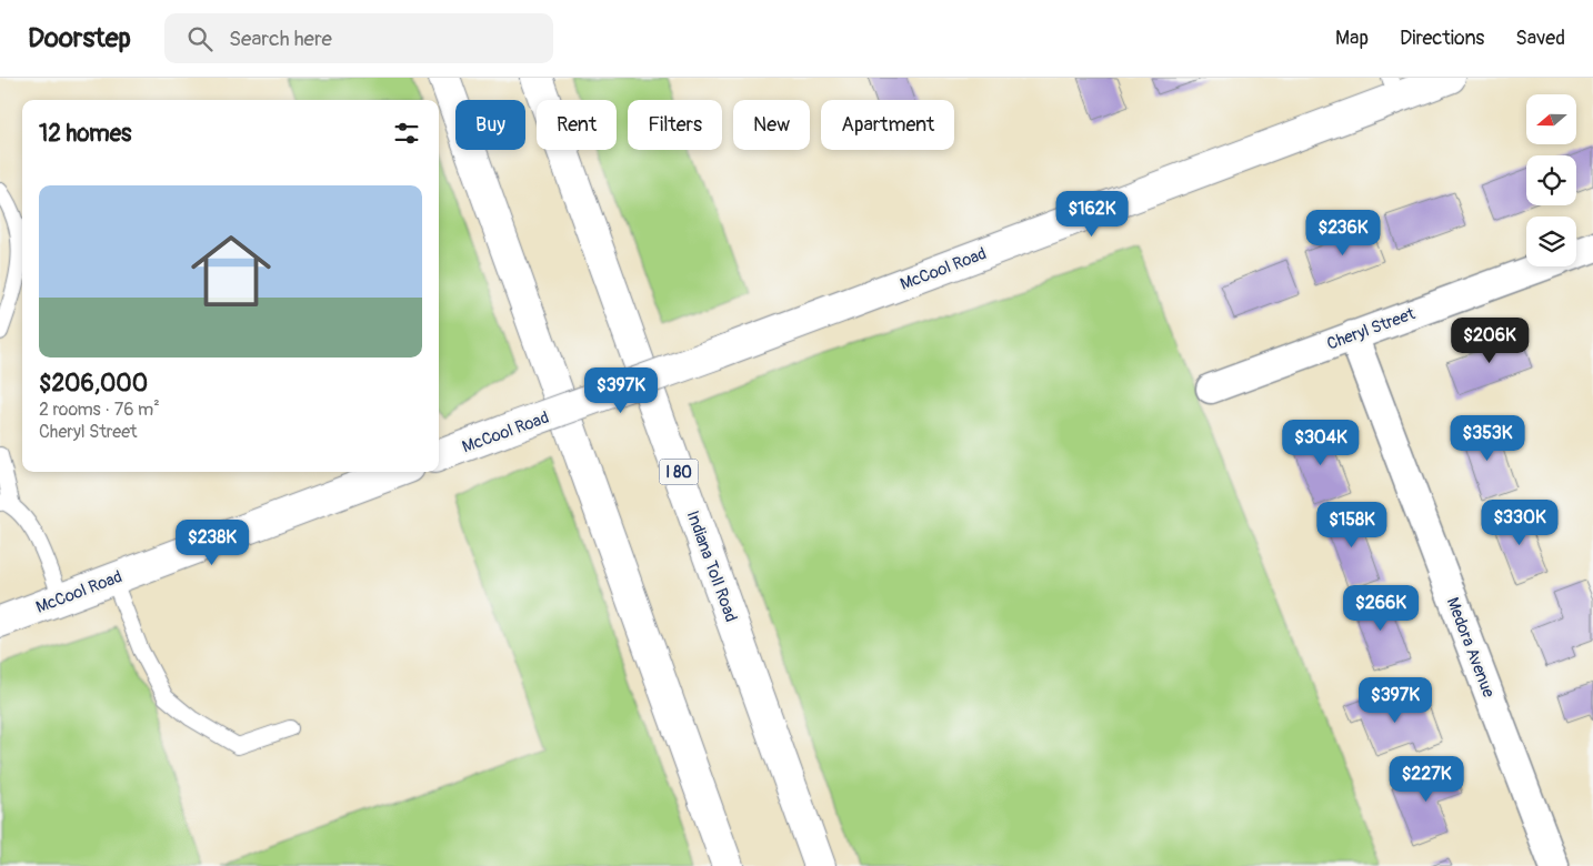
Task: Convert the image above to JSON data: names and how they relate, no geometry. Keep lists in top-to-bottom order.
{
  "streets": {
    "main road": ["McCool Road", "I 80", "Indiana Toll Road"],
    "street": ["Cheryl Street", "Medora Avenue"]
  },
  "crossings": [
    ["Cheryl Street", "Medora Avenue"]
  ],
  "north": "left",
  "page": {
    "header": "Doorstep",
    "search": "Search here",
    "nav": ["Map", "Directions", "Saved"],
    "chip": [
      "Buy",
      "Rent",
      "Filters",
      "New",
      "Apartment"
    ],
    "heading": "12 homes",
    "list": [
      {
        "name": "$206,000",
        "note": "2 rooms · 76 m² · Cheryl Street"
      }
    ],
    "price": [
      "$162K",
      "$236K",
      "$206K",
      "$397K",
      "$353K",
      "$304K",
      "$330K",
      "$158K",
      "$238K",
      "$266K",
      "$397K",
      "$227K"
    ]
  }
}
